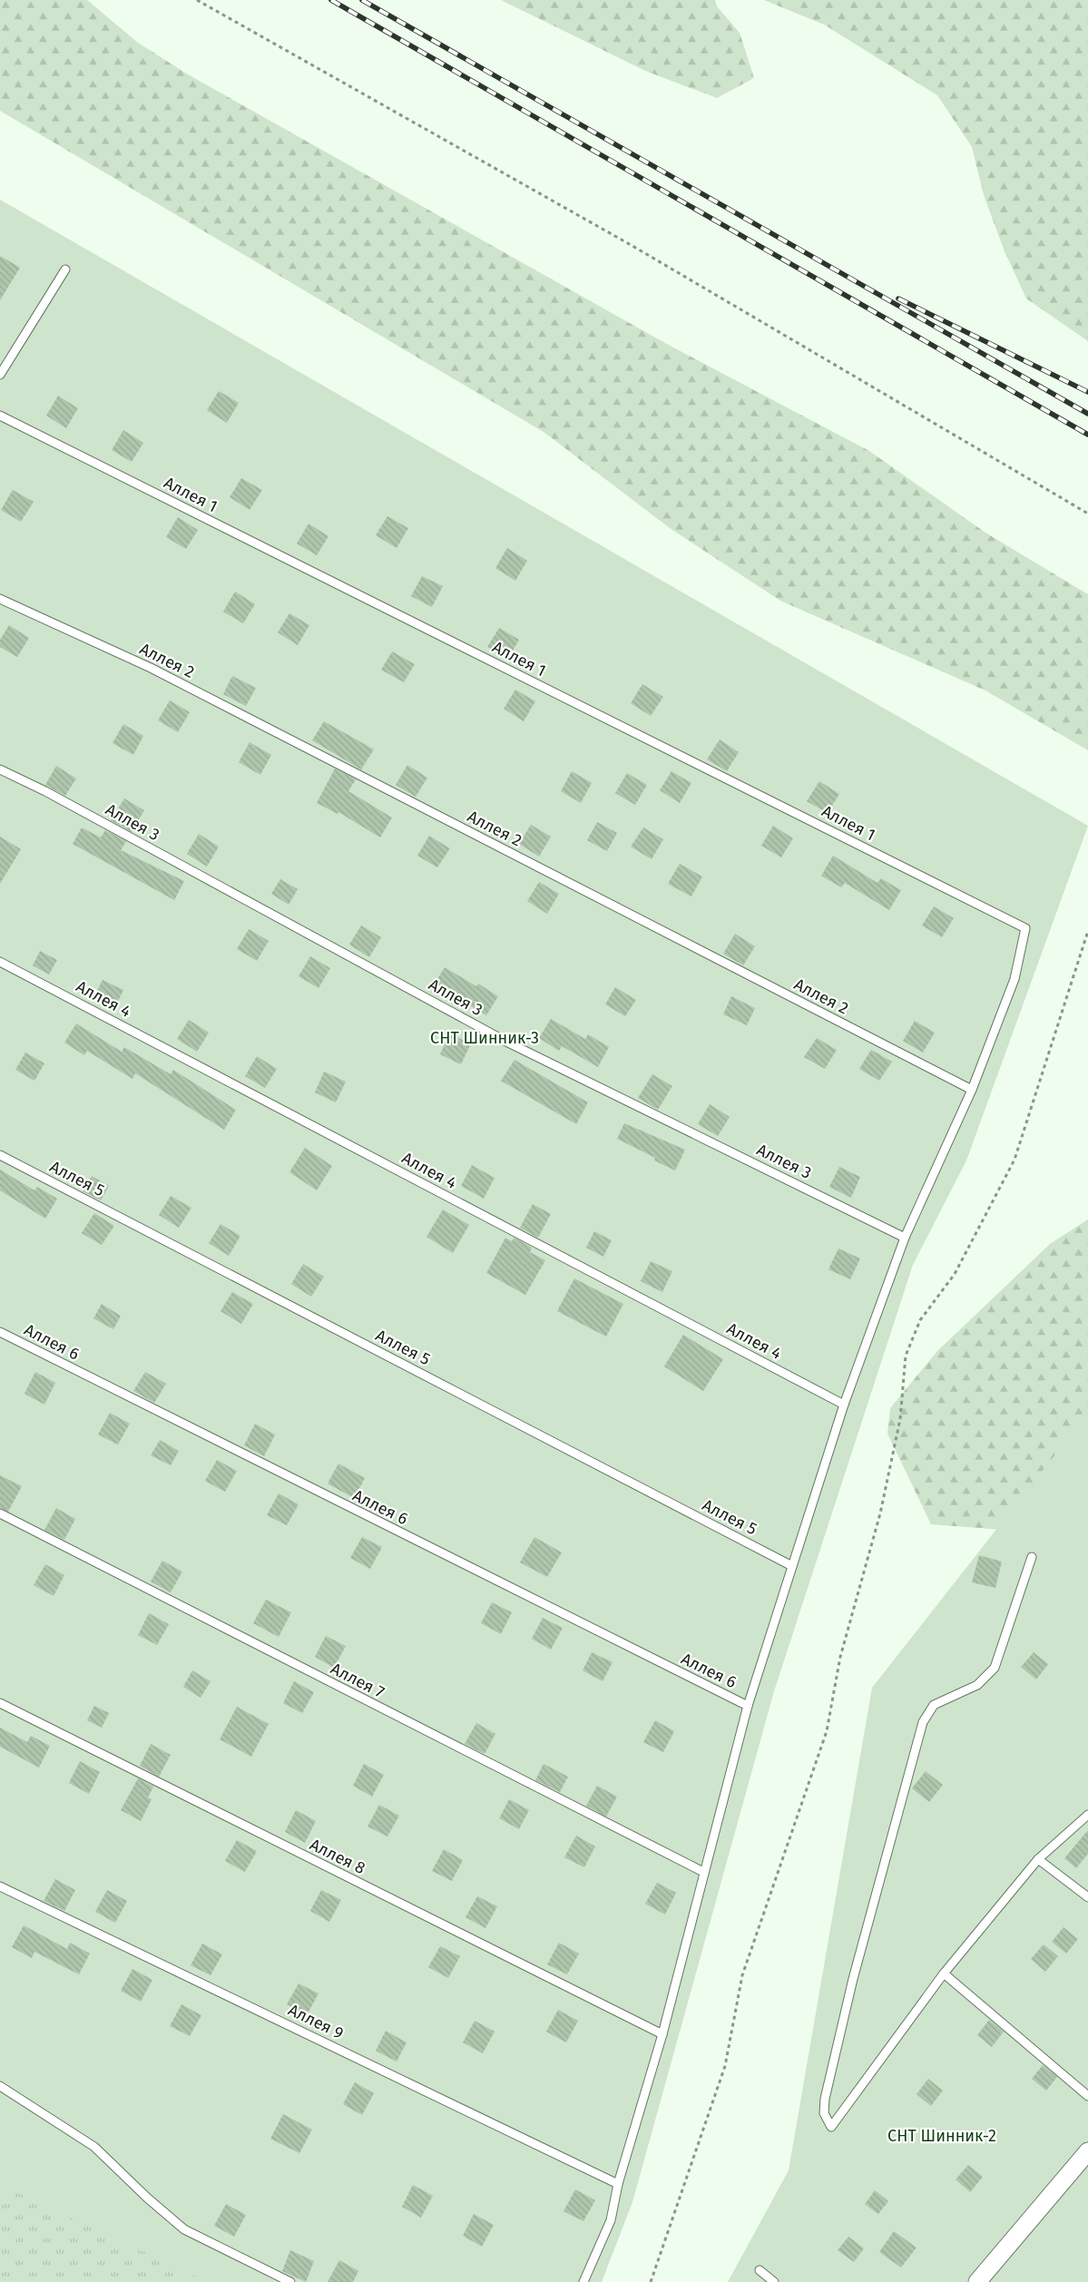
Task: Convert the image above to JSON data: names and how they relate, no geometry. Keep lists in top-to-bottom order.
{
  "streets": {
    "lane": [
      "Аллея 1",
      "Аллея 2",
      "Аллея 3",
      "Аллея 4",
      "Аллея 5",
      "Аллея 6",
      "Аллея 7",
      "Аллея 8",
      "Аллея 9"
    ]
  },
  "crossings": [
    ["Аллея 1", "Аллея 2"]
  ],
  "parks": ["СНТ Шинник-3", "СНТ Шинник-2"]
}
